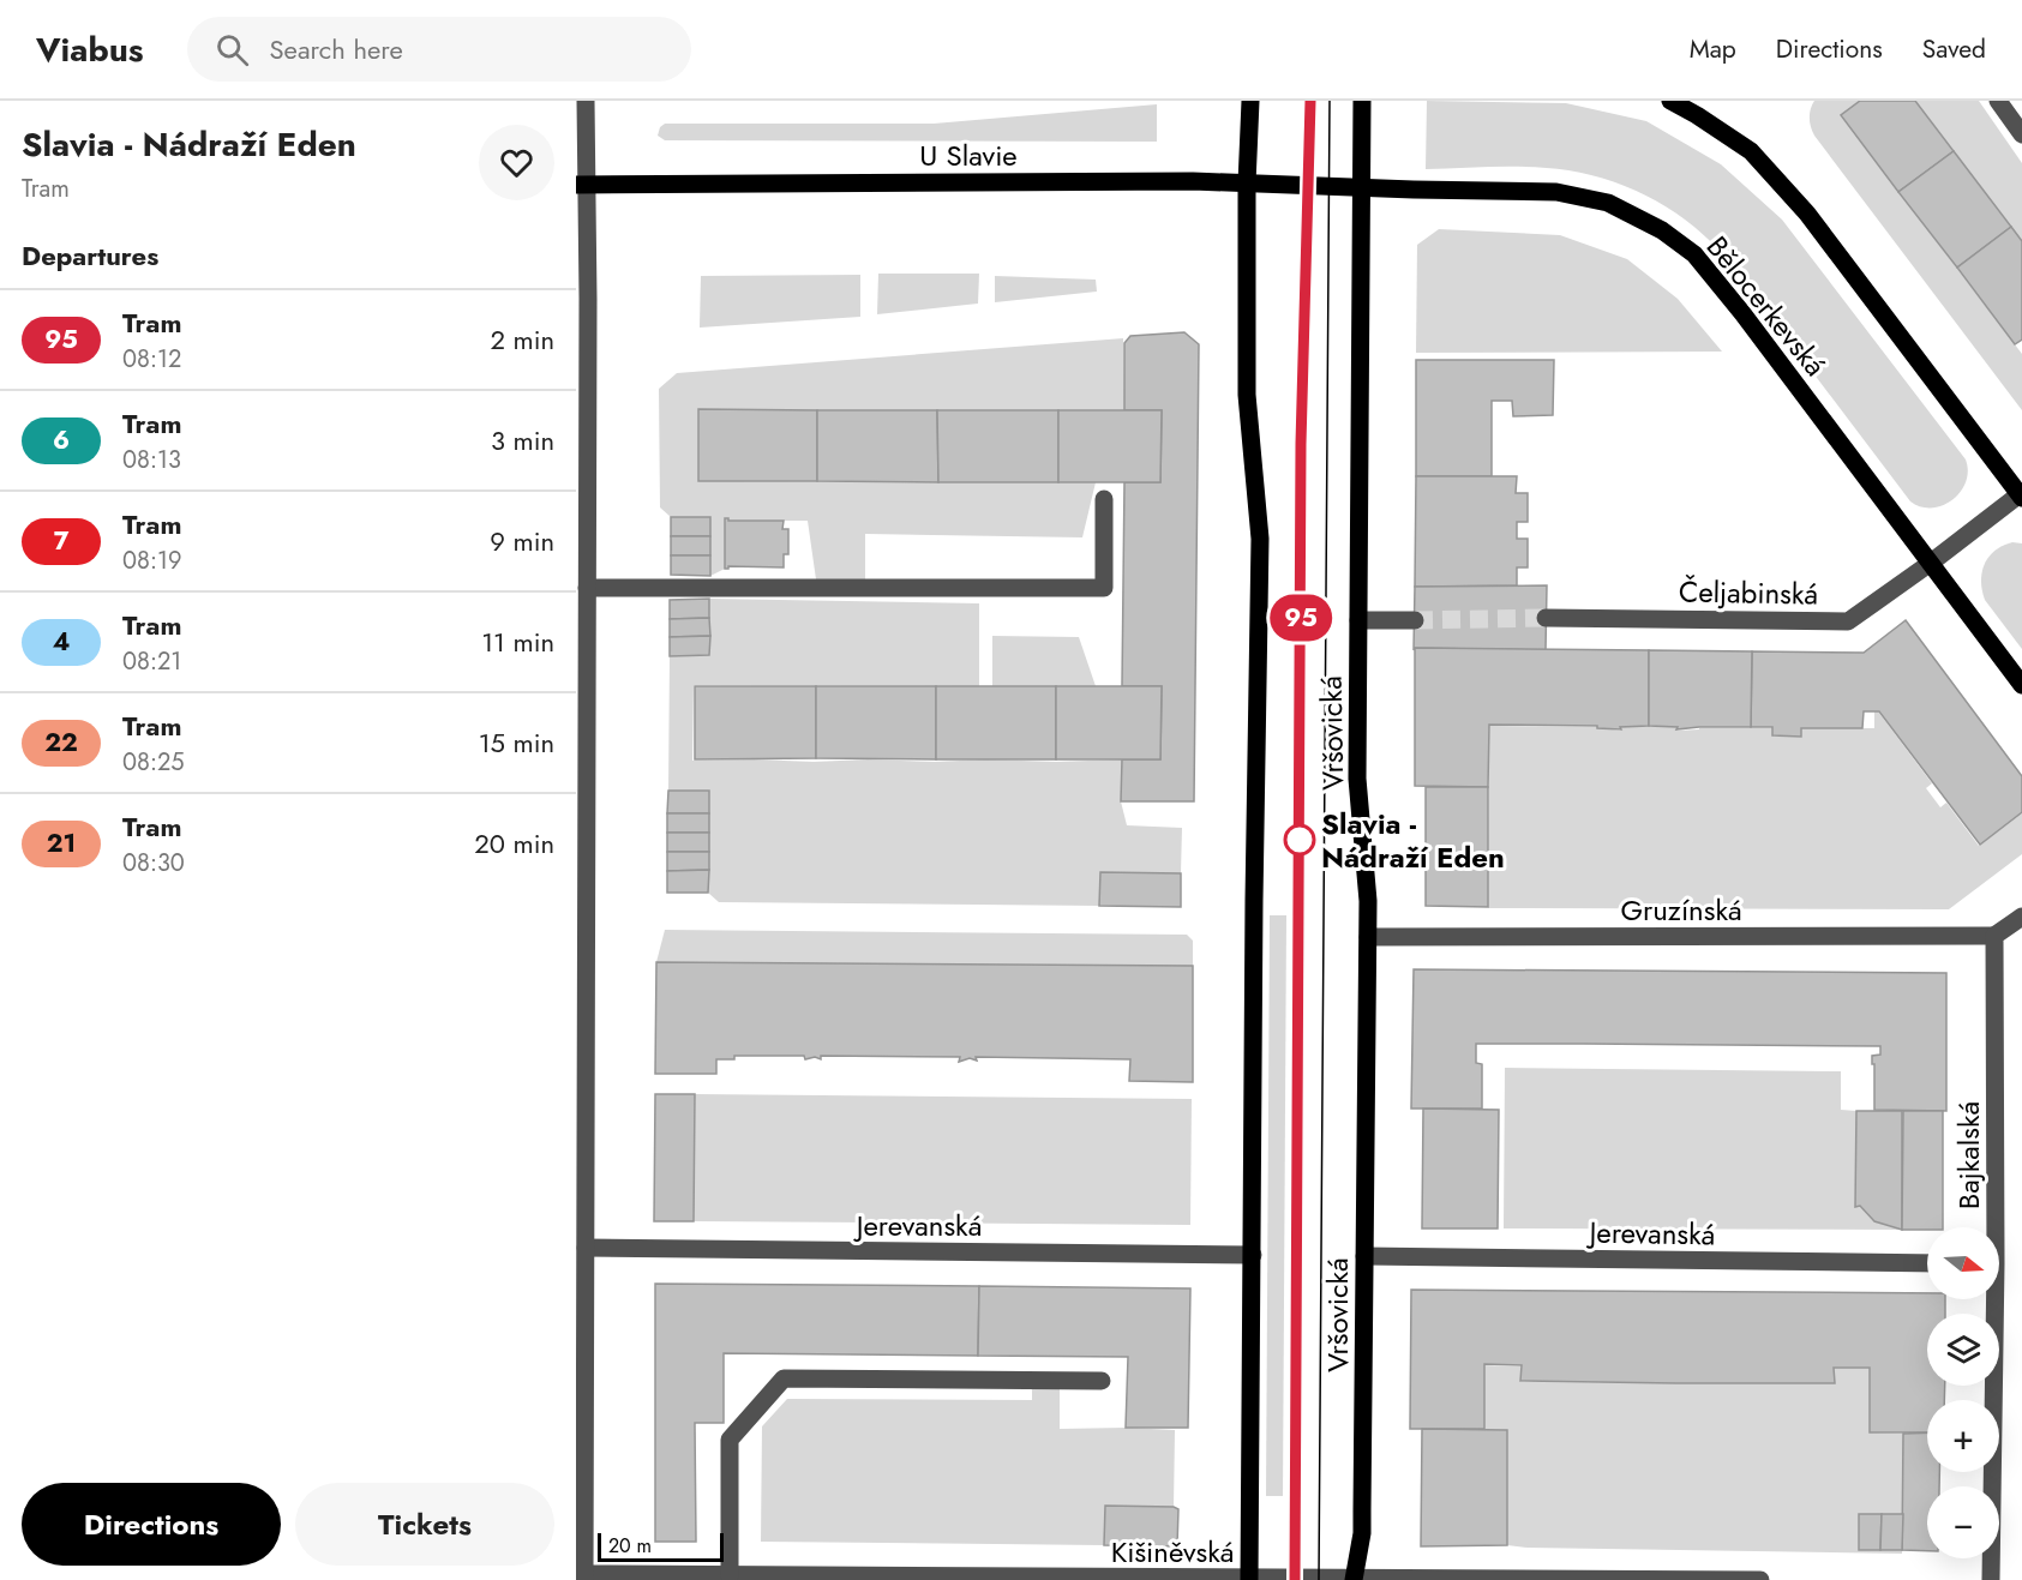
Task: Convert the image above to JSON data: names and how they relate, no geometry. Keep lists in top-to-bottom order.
{
  "streets": {
    "main road": ["U Slavie", "Bělocerkevská", "Vršovická"],
    "street": [
      "Čeljabinská",
      "Gruzínská",
      "Bajkalská",
      "Jerevanská",
      "Kišiněvská"
    ]
  },
  "crossings": [
    ["U Slavie", "Bělocerkevská"],
    ["U Slavie", "Vršovická"],
    ["Bělocerkevská", "Čeljabinská"],
    ["Bělocerkevská", "Vršovická"],
    ["Vršovická", "Gruzínská"],
    ["Vršovická", "Jerevanská"],
    ["Vršovická", "Kišiněvská"],
    ["Gruzínská", "Bajkalská"]
  ],
  "places": ["Slavia - Nádraží Eden"],
  "lines": ["tram line 95"],
  "scale_bar": "20 m",
  "north": "right",
  "page": {
    "header": "Viabus",
    "search": "Search here",
    "nav": ["Map", "Directions", "Saved"],
    "heading": [
      ["Slavia - Nádraží Eden", "Tram"],
      "Departures"
    ],
    "on_map": "95",
    "list": [
      {
        "mark": "95",
        "name": "Tram",
        "note": "08:12",
        "value": "2 min"
      },
      {
        "mark": "6",
        "name": "Tram",
        "note": "08:13",
        "value": "3 min"
      },
      {
        "mark": "7",
        "name": "Tram",
        "note": "08:19",
        "value": "9 min"
      },
      {
        "mark": "4",
        "name": "Tram",
        "note": "08:21",
        "value": "11 min"
      },
      {
        "mark": "22",
        "name": "Tram",
        "note": "08:25",
        "value": "15 min"
      },
      {
        "mark": "21",
        "name": "Tram",
        "note": "08:30",
        "value": "20 min"
      }
    ],
    "map_buttons": ["+", "−"],
    "buttons": ["Directions", "Tickets"],
    "scale": "20 m"
  }
}
